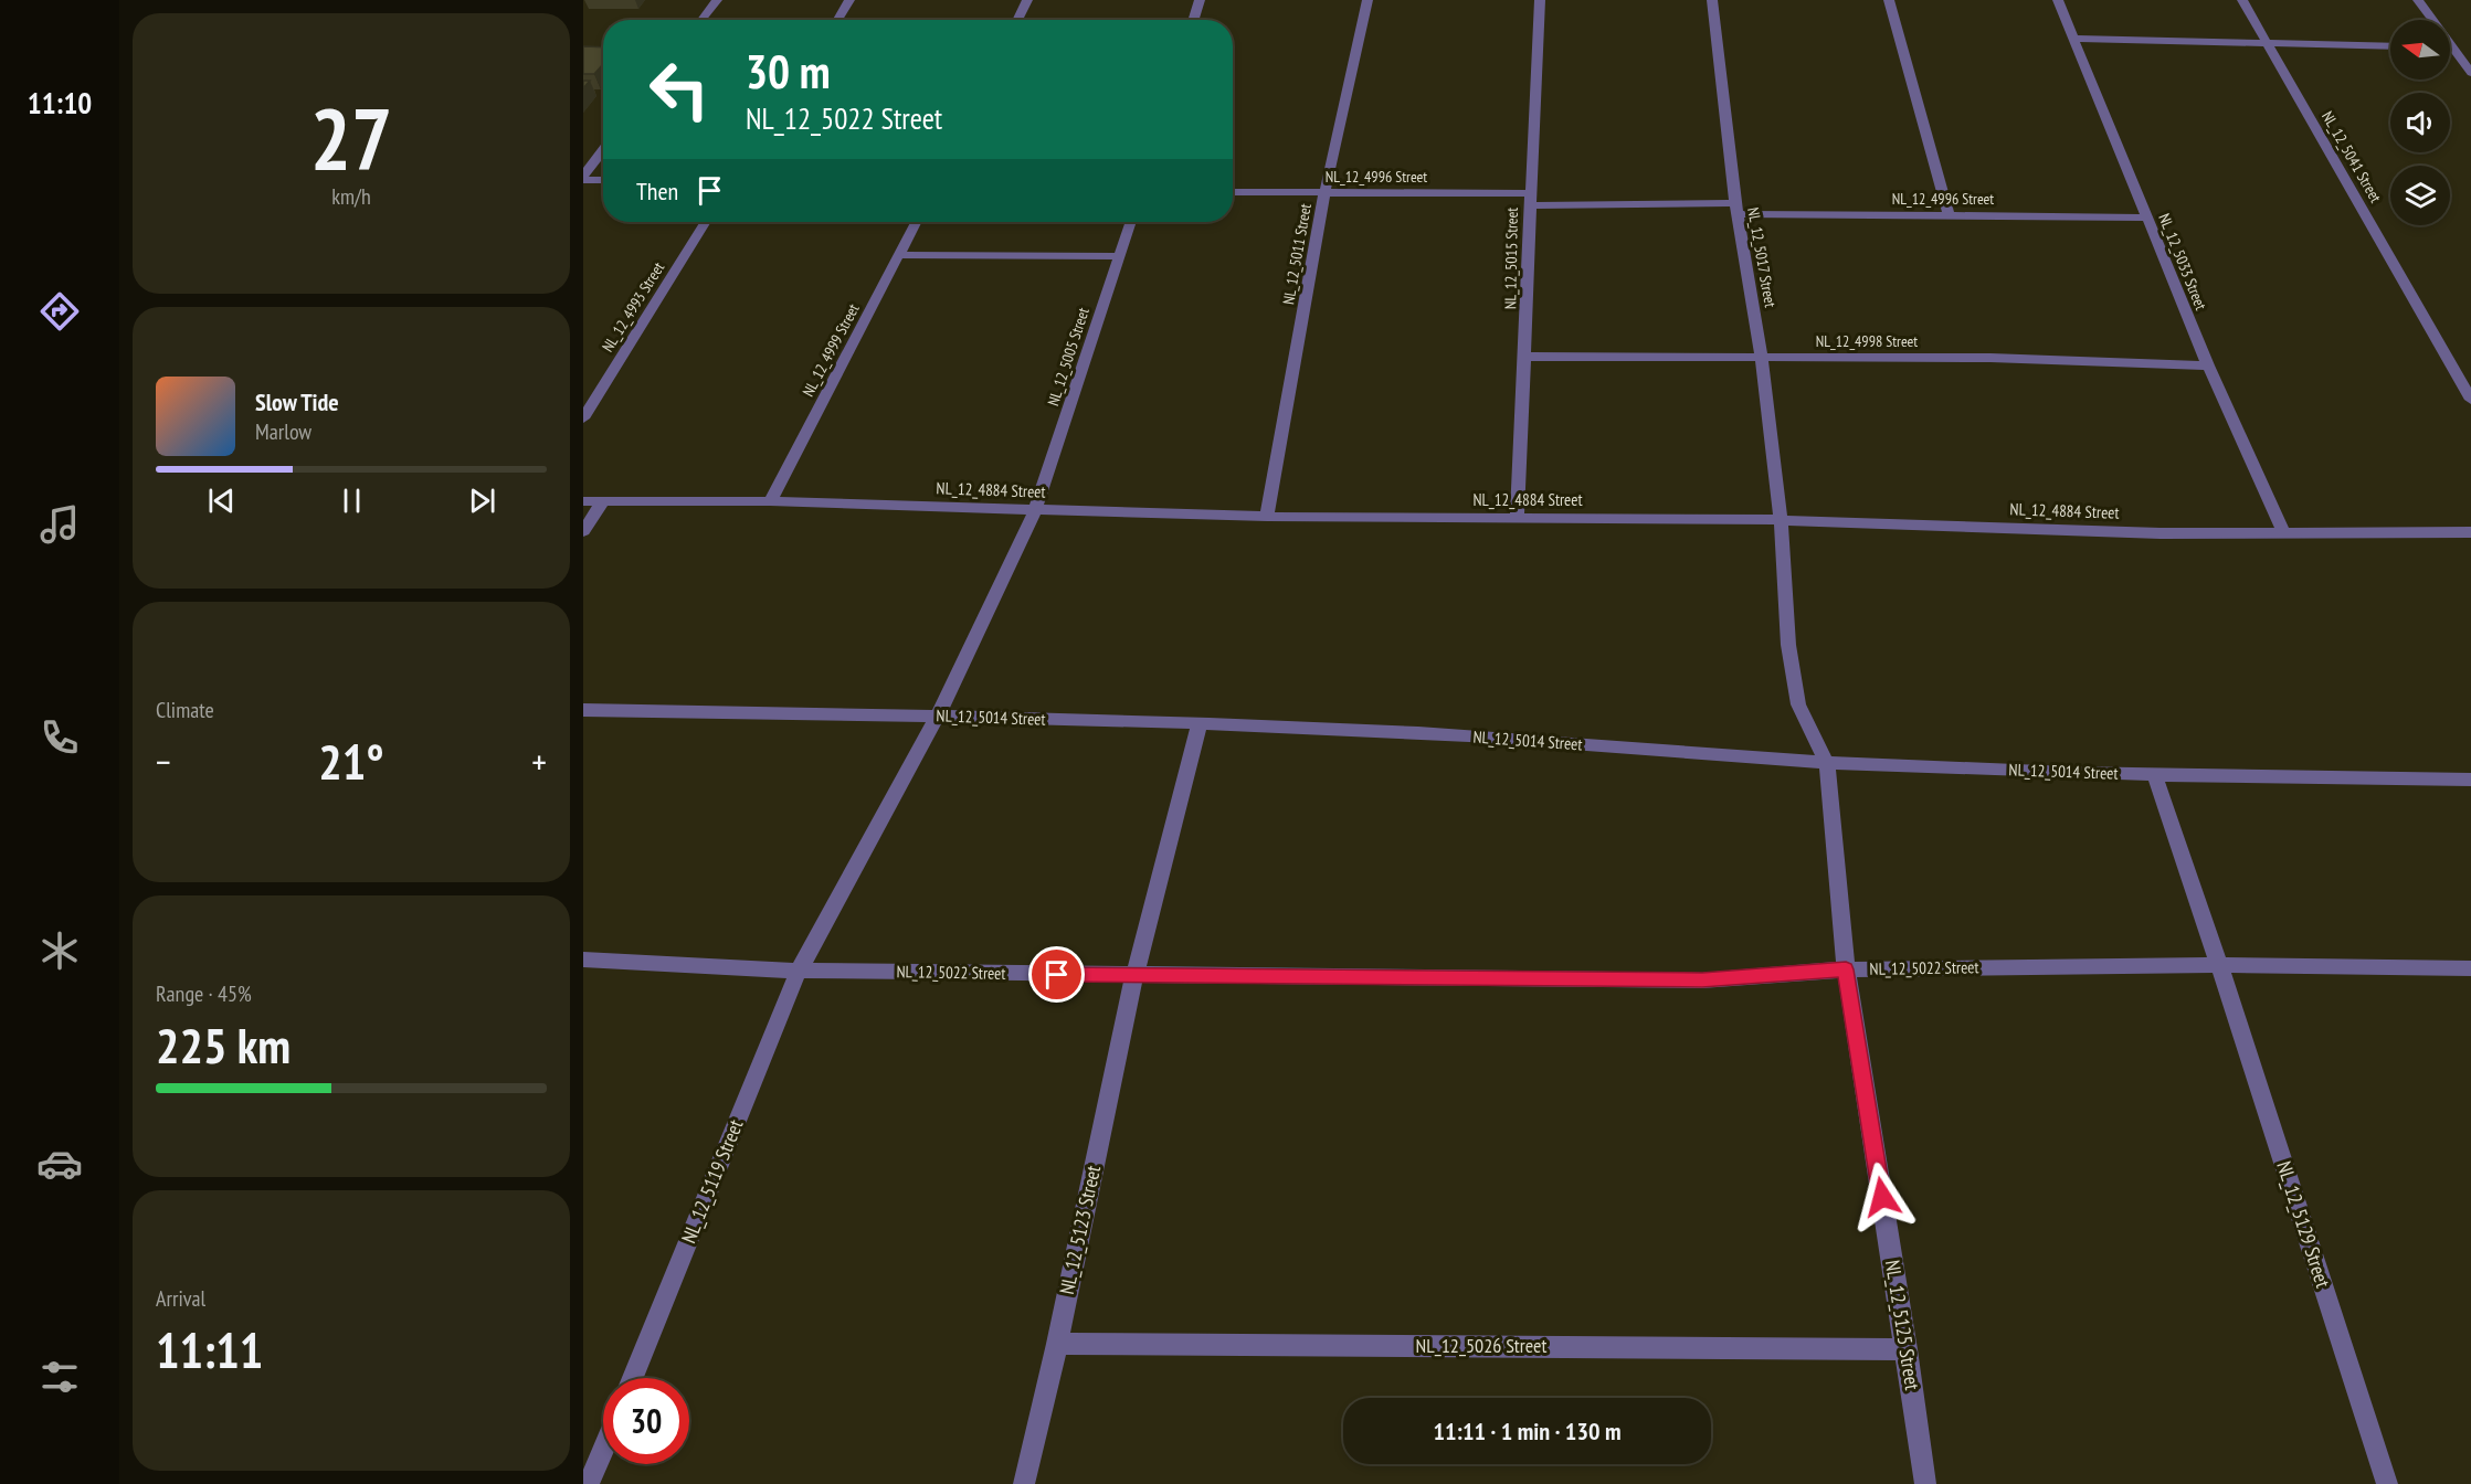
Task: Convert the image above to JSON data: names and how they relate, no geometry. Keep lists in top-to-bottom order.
{
  "streets": {
    "street": [
      "NL_12_5041 Street",
      "NL_12_4996 Street",
      "NL_12_5011 Street",
      "NL_12_5017 Street",
      "NL_12_5015 Street",
      "NL_12_5033 Street",
      "NL_12_4993 Street",
      "NL_12_4998 Street",
      "NL_12_4999 Street",
      "NL_12_5005 Street",
      "NL_12_4884 Street",
      "NL_12_5014 Street",
      "NL_12_5022 Street",
      "NL_12_5119 Street",
      "NL_12_5129 Street",
      "NL_12_5123 Street",
      "NL_12_5125 Street",
      "NL_12_5026 Street"
    ]
  },
  "crossings": [
    ["NL_12_4996 Street", "NL_12_5011 Street"],
    ["NL_12_4996 Street", "NL_12_5017 Street"],
    ["NL_12_4996 Street", "NL_12_5015 Street"],
    ["NL_12_4996 Street", "NL_12_5033 Street"],
    ["NL_12_5011 Street", "NL_12_4884 Street"],
    ["NL_12_5017 Street", "NL_12_4998 Street"],
    ["NL_12_5017 Street", "NL_12_4884 Street"],
    ["NL_12_5017 Street", "NL_12_5014 Street"],
    ["NL_12_5017 Street", "NL_12_5125 Street"],
    ["NL_12_5015 Street", "NL_12_4998 Street"],
    ["NL_12_5015 Street", "NL_12_4884 Street"],
    ["NL_12_5033 Street", "NL_12_4998 Street"],
    ["NL_12_5033 Street", "NL_12_4884 Street"],
    ["NL_12_4999 Street", "NL_12_4884 Street"],
    ["NL_12_5005 Street", "NL_12_4884 Street"],
    ["NL_12_5005 Street", "NL_12_5014 Street"],
    ["NL_12_5005 Street", "NL_12_5119 Street"],
    ["NL_12_5014 Street", "NL_12_5119 Street"],
    ["NL_12_5014 Street", "NL_12_5129 Street"],
    ["NL_12_5014 Street", "NL_12_5123 Street"],
    ["NL_12_5014 Street", "NL_12_5125 Street"],
    ["NL_12_5022 Street", "NL_12_5119 Street"],
    ["NL_12_5022 Street", "NL_12_5129 Street"],
    ["NL_12_5022 Street", "NL_12_5123 Street"],
    ["NL_12_5022 Street", "NL_12_5125 Street"],
    ["NL_12_5123 Street", "NL_12_5026 Street"],
    ["NL_12_5125 Street", "NL_12_5026 Street"]
  ],
  "north": "left",
  "page": {
    "tabs": "11:10",
    "tile": [
      ["27", "km/h"],
      "Climate",
      ["Range · 45%", "225 km"],
      ["Arrival", "11:11"]
    ],
    "turn": ["30 m", "NL_12_5022 Street"],
    "then": "Then",
    "song": ["Slow Tide", "Marlow"],
    "heat": ["−", "21°", "+"],
    "limit": "30",
    "trip": "11:11 · 1 min · 130 m"
  }
}
